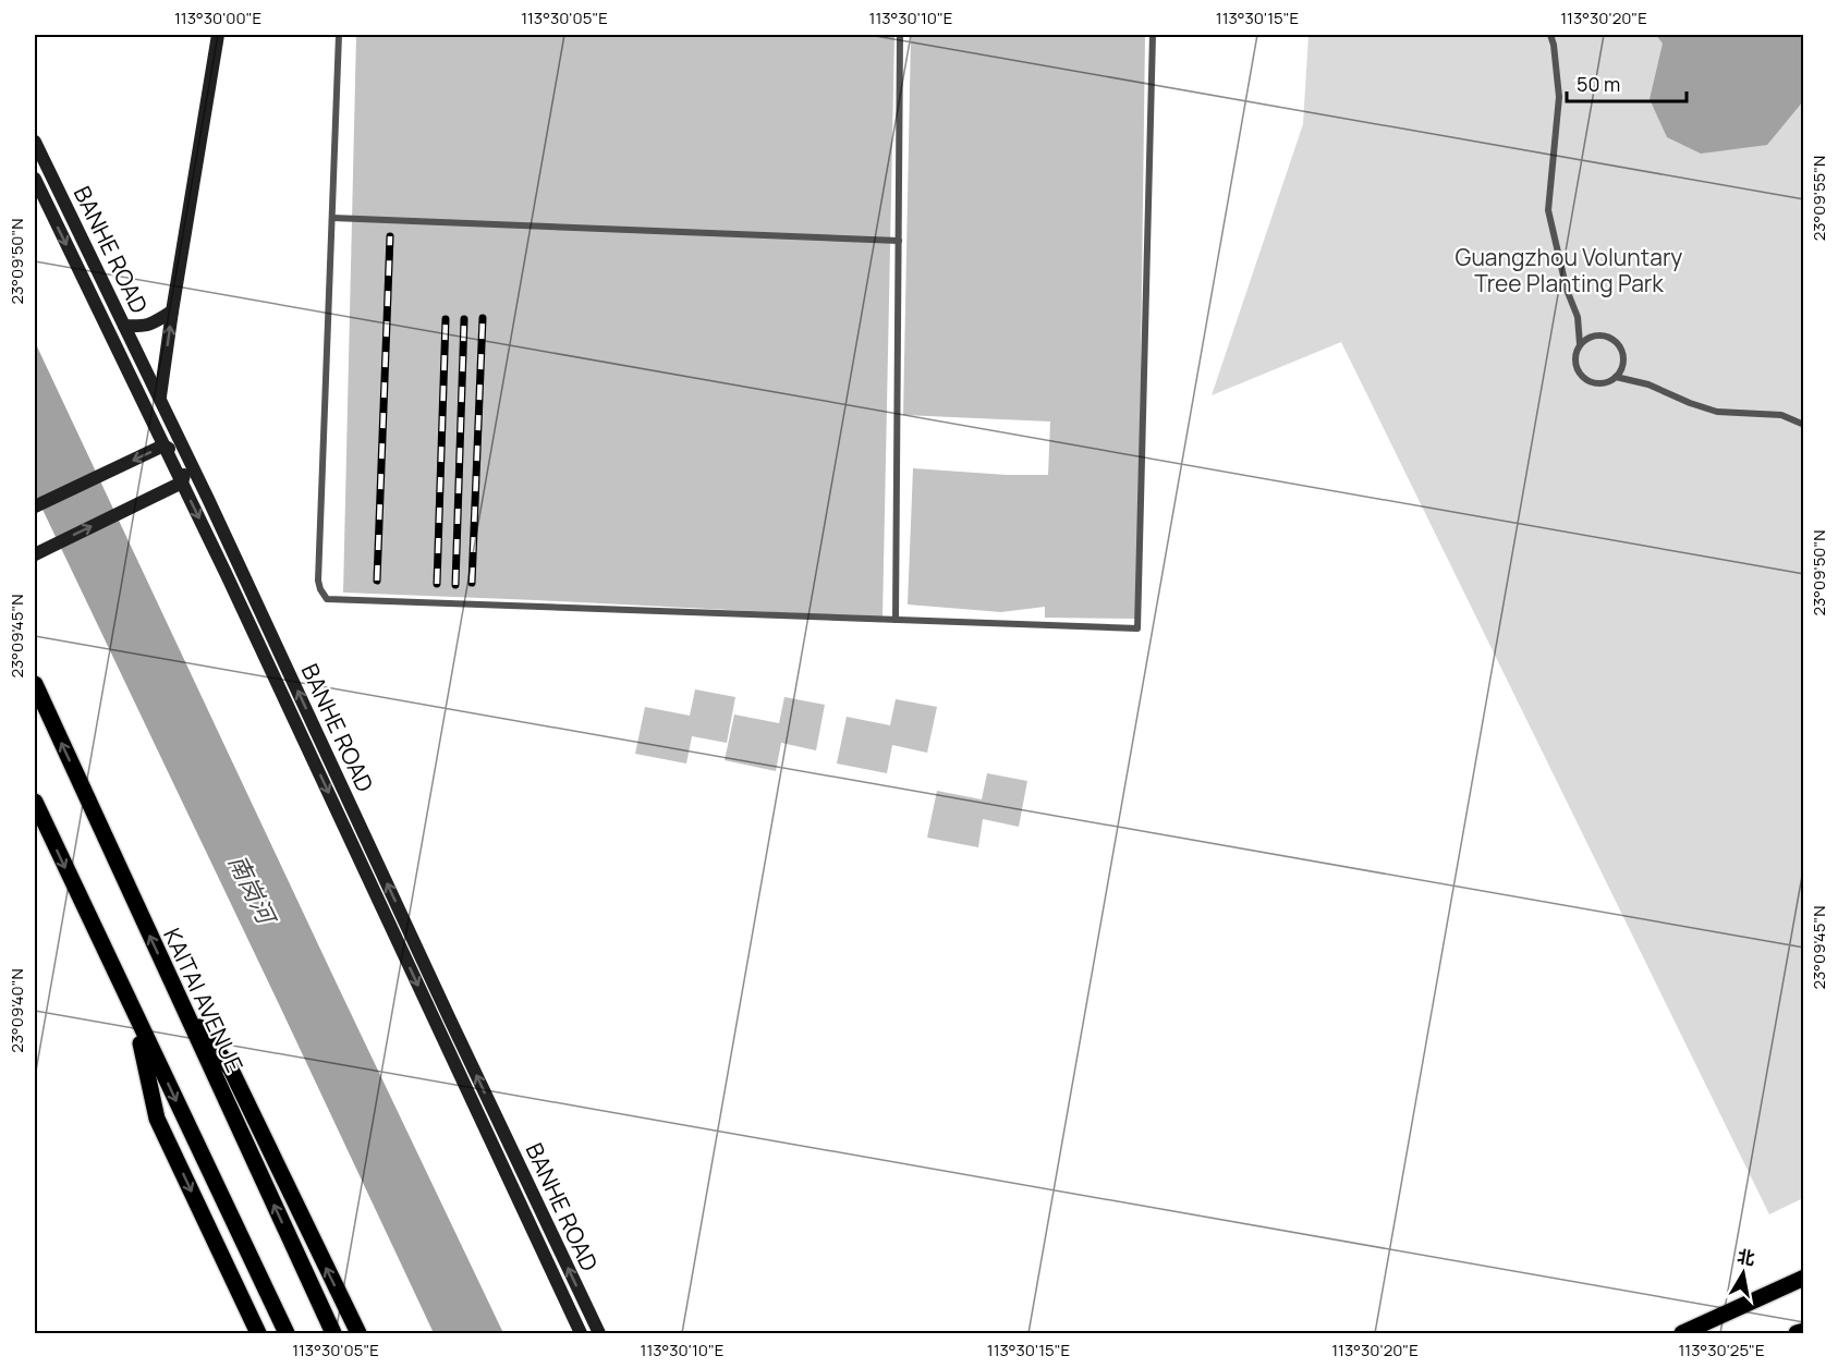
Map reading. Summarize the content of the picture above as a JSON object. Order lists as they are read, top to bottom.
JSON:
{
  "streets": {
    "main road": ["KAITAI AVENUE"],
    "street": ["BANHE ROAD"]
  },
  "water": ["南岗河"],
  "parks": ["Guangzhou Voluntary Tree Planting Park"],
  "scale_bar": "50 m",
  "north": "top",
  "coordinates": [
    "113°30'00\"E",
    "113°30'05\"E",
    "113°30'10\"E",
    "113°30'15\"E",
    "113°30'20\"E",
    "23°09'55\"N",
    "23°09'50\"N",
    "23°09'45\"N",
    "23°09'40\"N",
    "113°30'25\"E"
  ]
}
